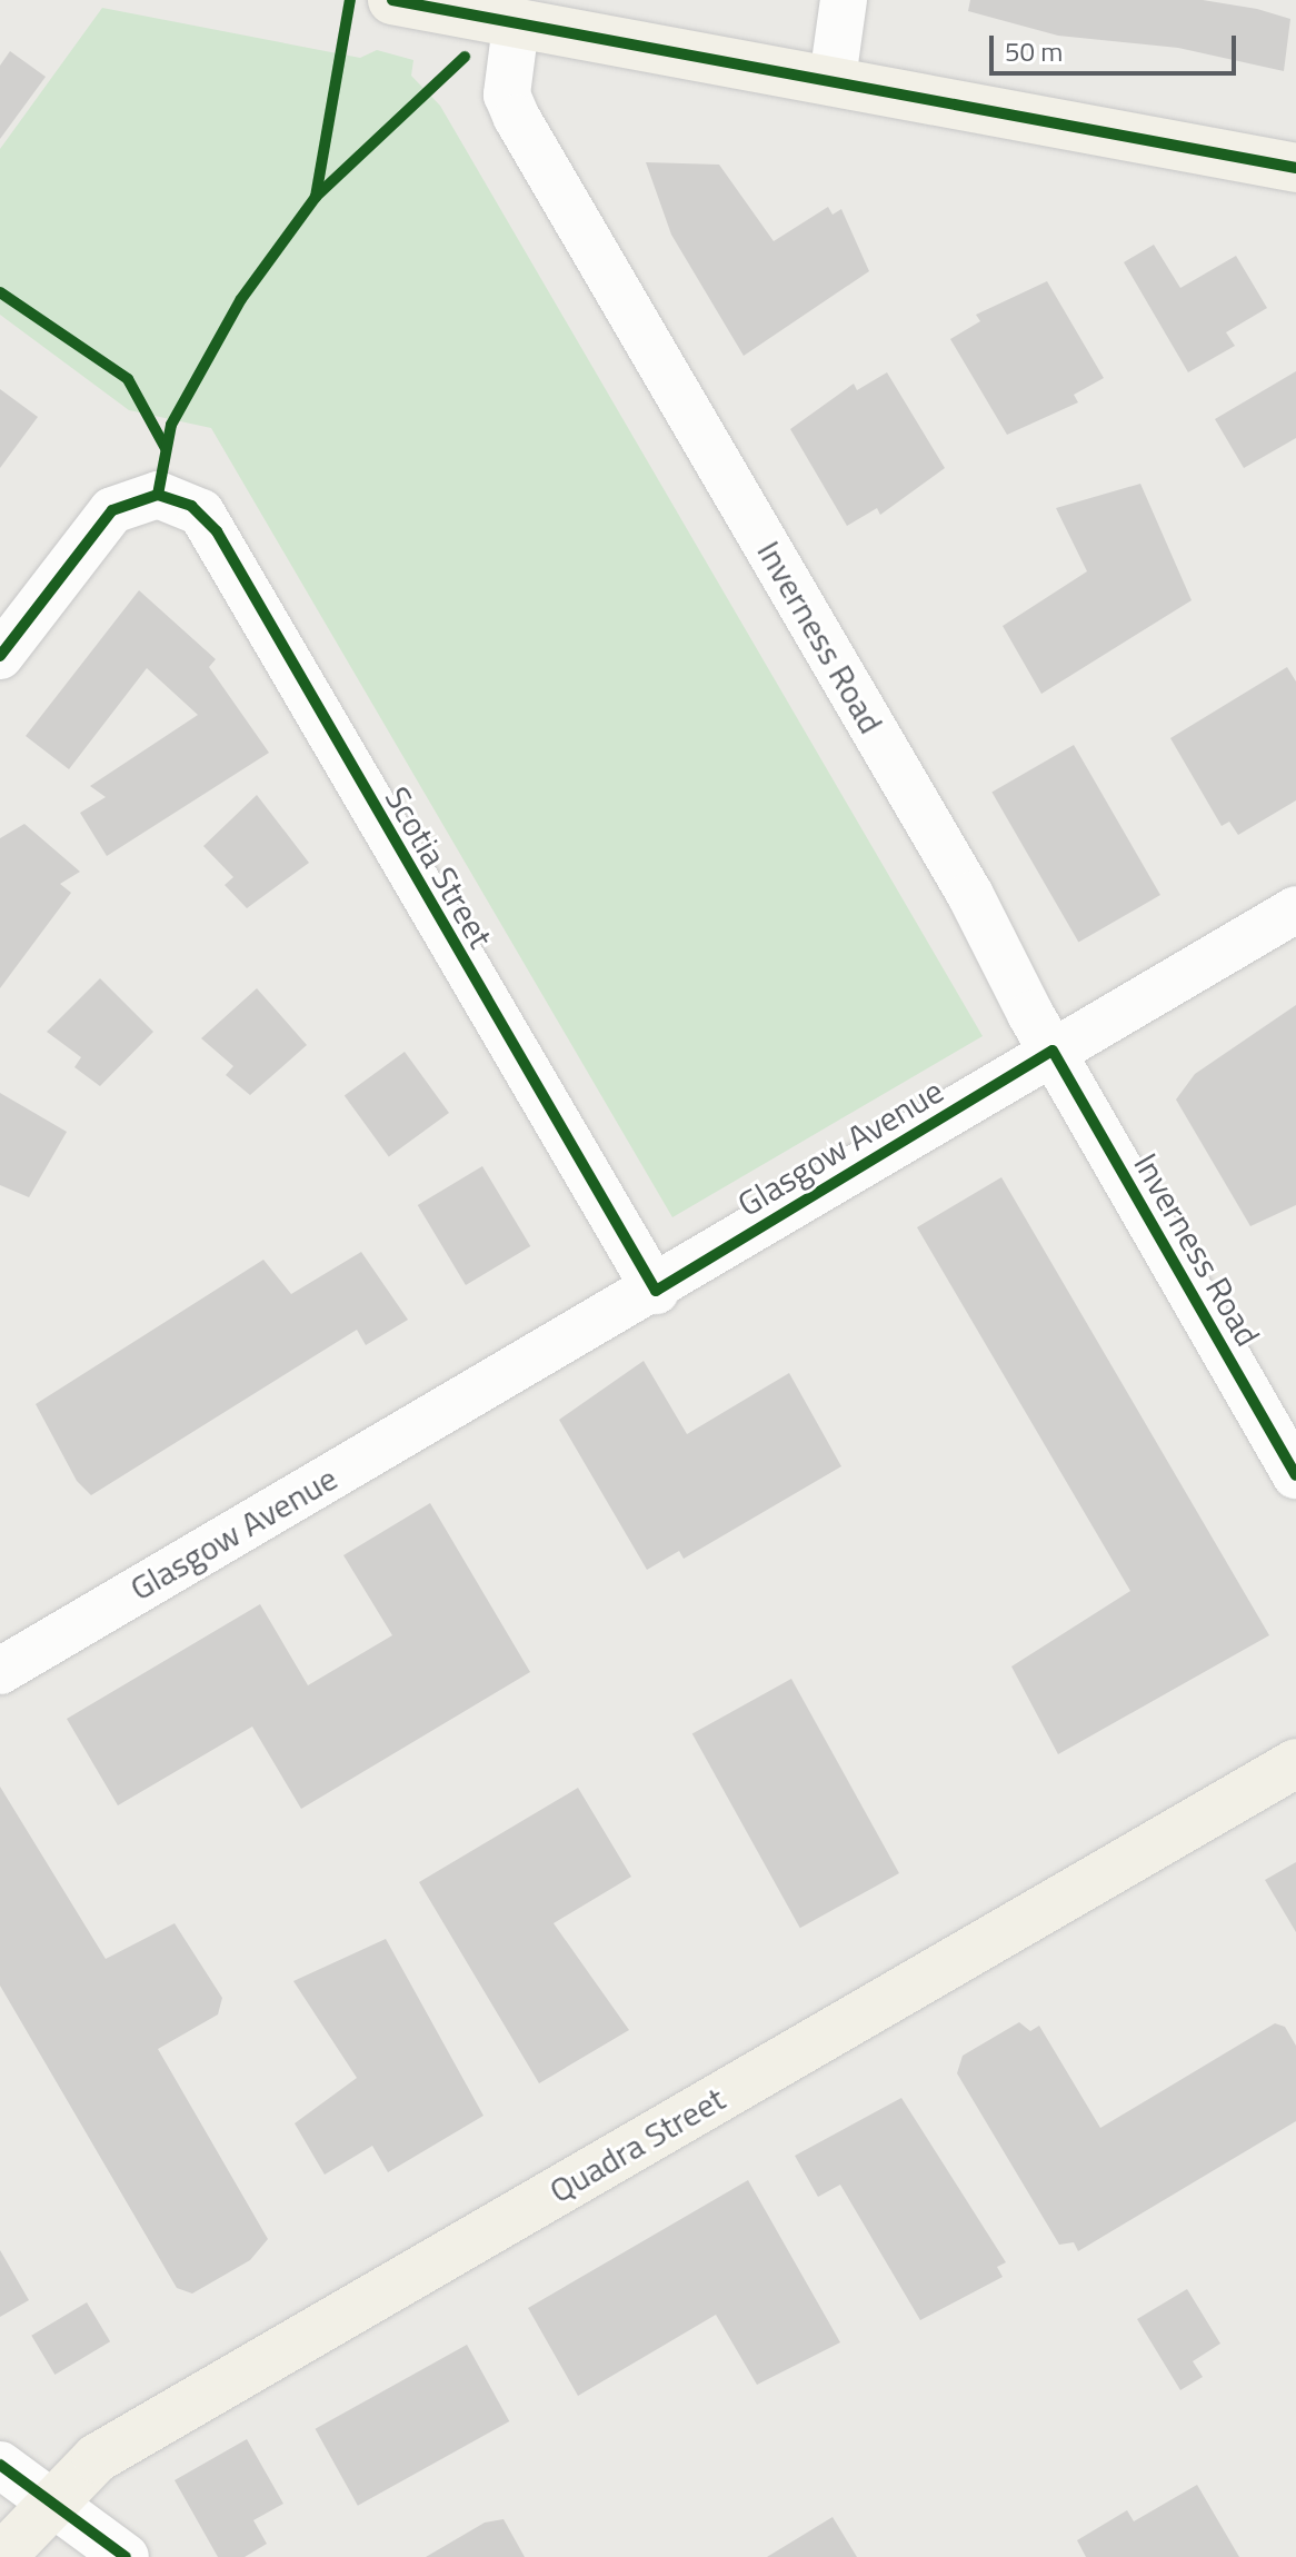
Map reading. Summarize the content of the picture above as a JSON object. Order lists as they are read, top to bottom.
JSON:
{
  "streets": {
    "main road": ["Quadra Street"],
    "street": ["Inverness Road", "Scotia Street", "Glasgow Avenue"]
  },
  "crossings": [
    ["Inverness Road", "Glasgow Avenue"],
    ["Scotia Street", "Glasgow Avenue"]
  ],
  "scale_bar": "50 m"
}
